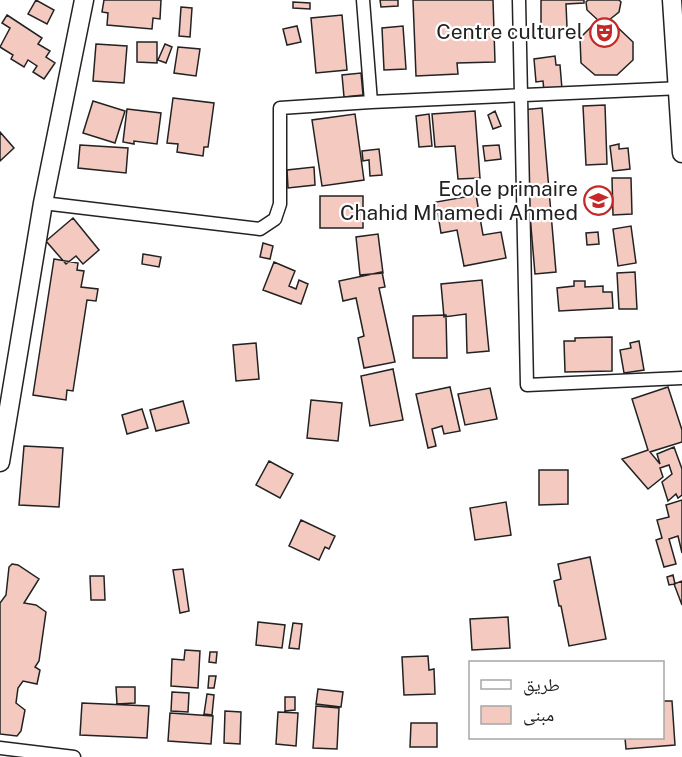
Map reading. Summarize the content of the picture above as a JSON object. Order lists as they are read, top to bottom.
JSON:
{
  "places": {
    "theatre": ["Centre culturel"],
    "school or university": ["Ecole primaire Chahid Mhamedi Ahmed"]
  },
  "legend": ["طريق", "مبنى"]
}
